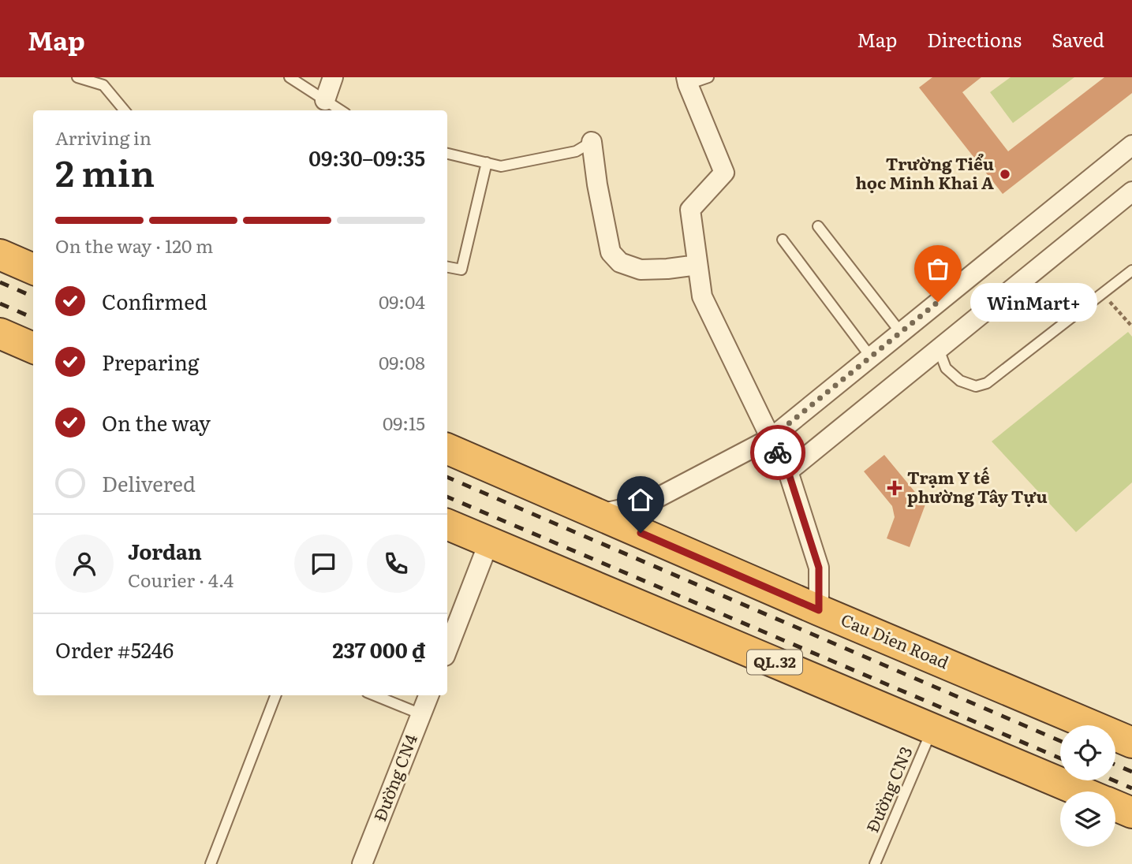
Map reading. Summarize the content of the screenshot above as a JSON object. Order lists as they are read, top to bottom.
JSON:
{
  "streets": {
    "highway": ["Cau Dien Road", "QL.32"],
    "street": ["Đường CN4"],
    "lane": ["Đường CN3"]
  },
  "crossings": [
    ["QL.32", "Đường CN3"]
  ],
  "places": {
    "other": ["Trường Tiểu học Minh Khai A", "WinMart+"],
    "health": ["Trạm Y tế phường Tây Tựu"]
  },
  "page": {
    "header": "Map",
    "nav": ["Map", "Directions", "Saved"],
    "heading": ["2 min", "Arriving in", "09:30–09:35"],
    "panel": [
      "Jordan",
      "Courier · 4.4",
      "Order #5246",
      "237 000 ₫"
    ],
    "bar": "On the way · 120 m",
    "list": [
      ["Confirmed", "09:04"],
      ["Preparing", "09:08"],
      ["On the way", "09:15"],
      "Delivered"
    ],
    "bubble": "WinMart+"
  }
}
